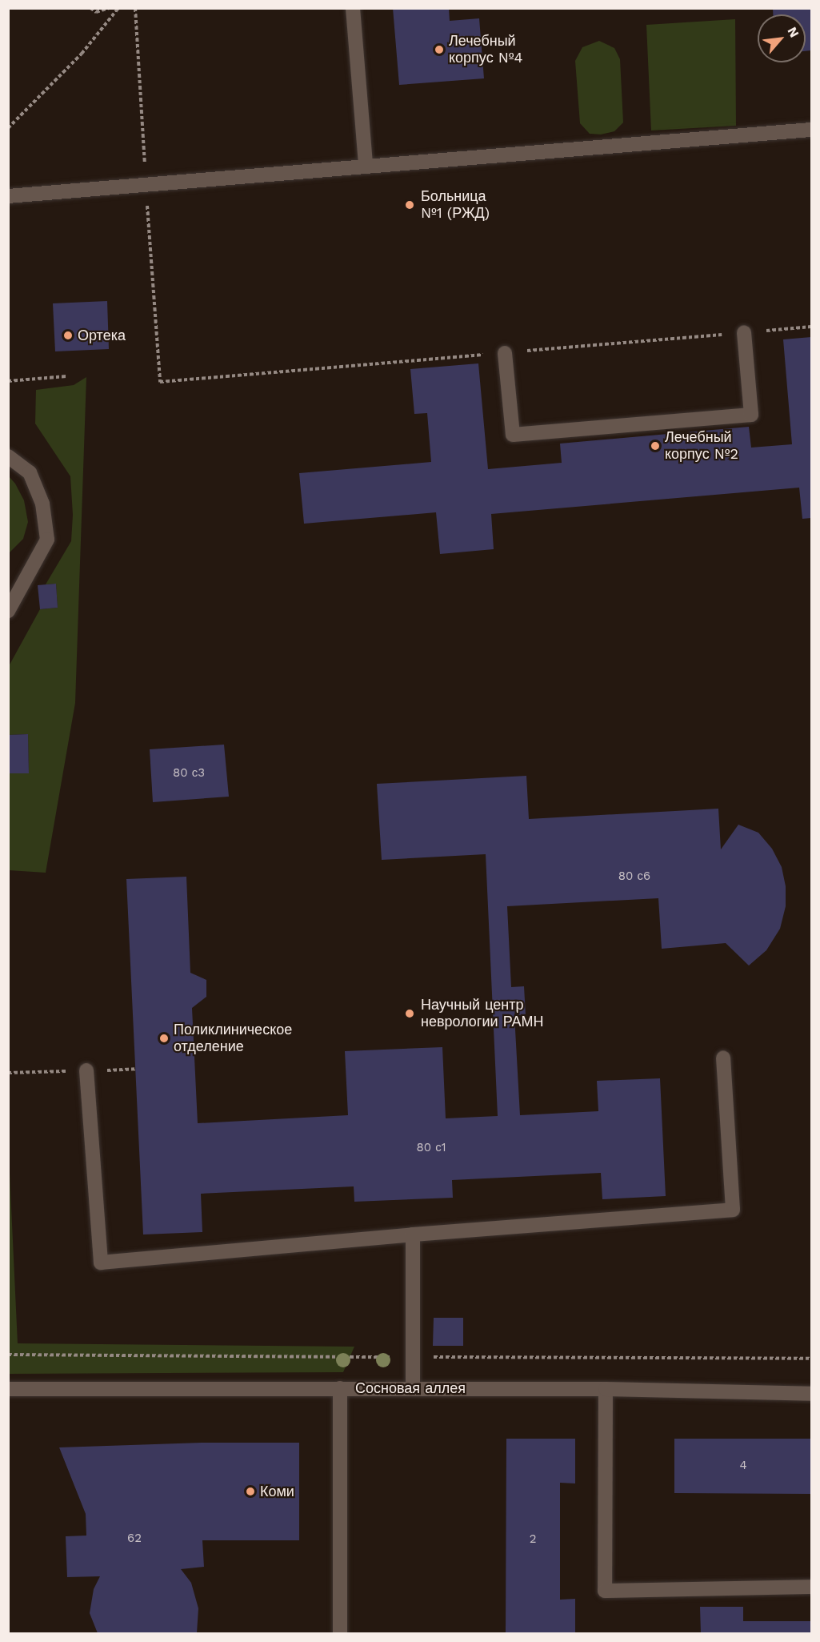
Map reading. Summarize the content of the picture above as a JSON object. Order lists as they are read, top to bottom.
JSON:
{
  "streets": {
    "street": ["Сосновая аллея"]
  },
  "places": [
    "Лечебный корпус №4",
    "Больница №1 (РЖД)",
    "Ортека",
    "Лечебный корпус №2",
    "Научный центр неврологии РАМН",
    "Поликлиническое отделение",
    "Коми"
  ],
  "house_numbers": [
    "80 с3",
    "80 с6",
    "80 с1",
    "4",
    "62",
    "2"
  ],
  "north": "top right"
}
